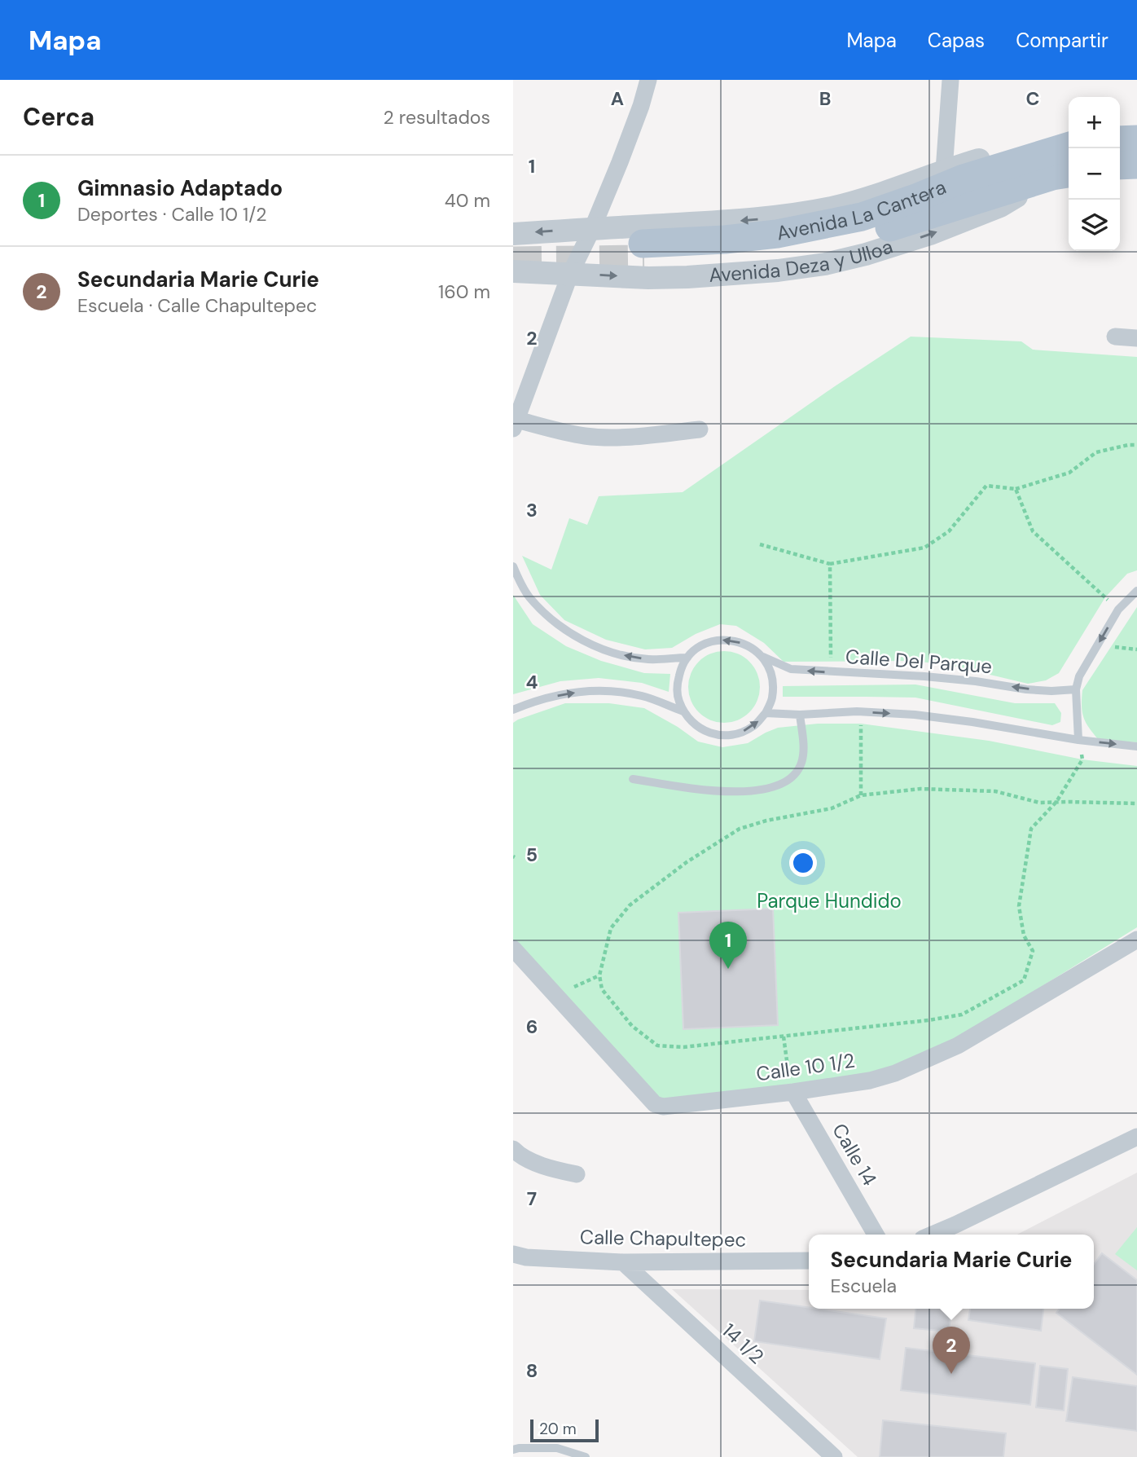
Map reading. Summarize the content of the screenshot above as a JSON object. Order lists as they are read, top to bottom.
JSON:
{
  "streets": {
    "main road": ["Avenida La Cantera"],
    "street": [
      "Avenida Deza y Ulloa",
      "Calle 10 1/2",
      "Calle 14",
      "Calle Chapultepec",
      "14 1/2"
    ],
    "lane": ["Calle Del Parque"]
  },
  "crossings": [
    ["Avenida La Cantera", "Avenida Deza y Ulloa"],
    ["Calle 10 1/2", "Calle 14"],
    ["Calle Chapultepec", "14 1/2"]
  ],
  "parks": ["Parque Hundido"],
  "scale_bar": "20 m",
  "page": {
    "header": "Mapa",
    "nav": ["Mapa", "Capas", "Compartir"],
    "heading": ["Cerca", "2 resultados"],
    "map_buttons": ["+", "−"],
    "list": [
      {
        "mark": "1",
        "name": "Gimnasio Adaptado",
        "note": "Deportes · Calle 10 1/2",
        "value": "40 m"
      },
      {
        "mark": "2",
        "name": "Secundaria Marie Curie",
        "note": "Escuela · Calle Chapultepec",
        "value": "160 m"
      }
    ],
    "pins": ["1", "2"],
    "popup": ["Secundaria Marie Curie", "Escuela"],
    "scale": "20 m"
  },
  "grid": {
    "columns": ["A", "B", "C"],
    "rows": [
      "1",
      "2",
      "3",
      "4",
      "5",
      "6",
      "7",
      "8"
    ]
  }
}
